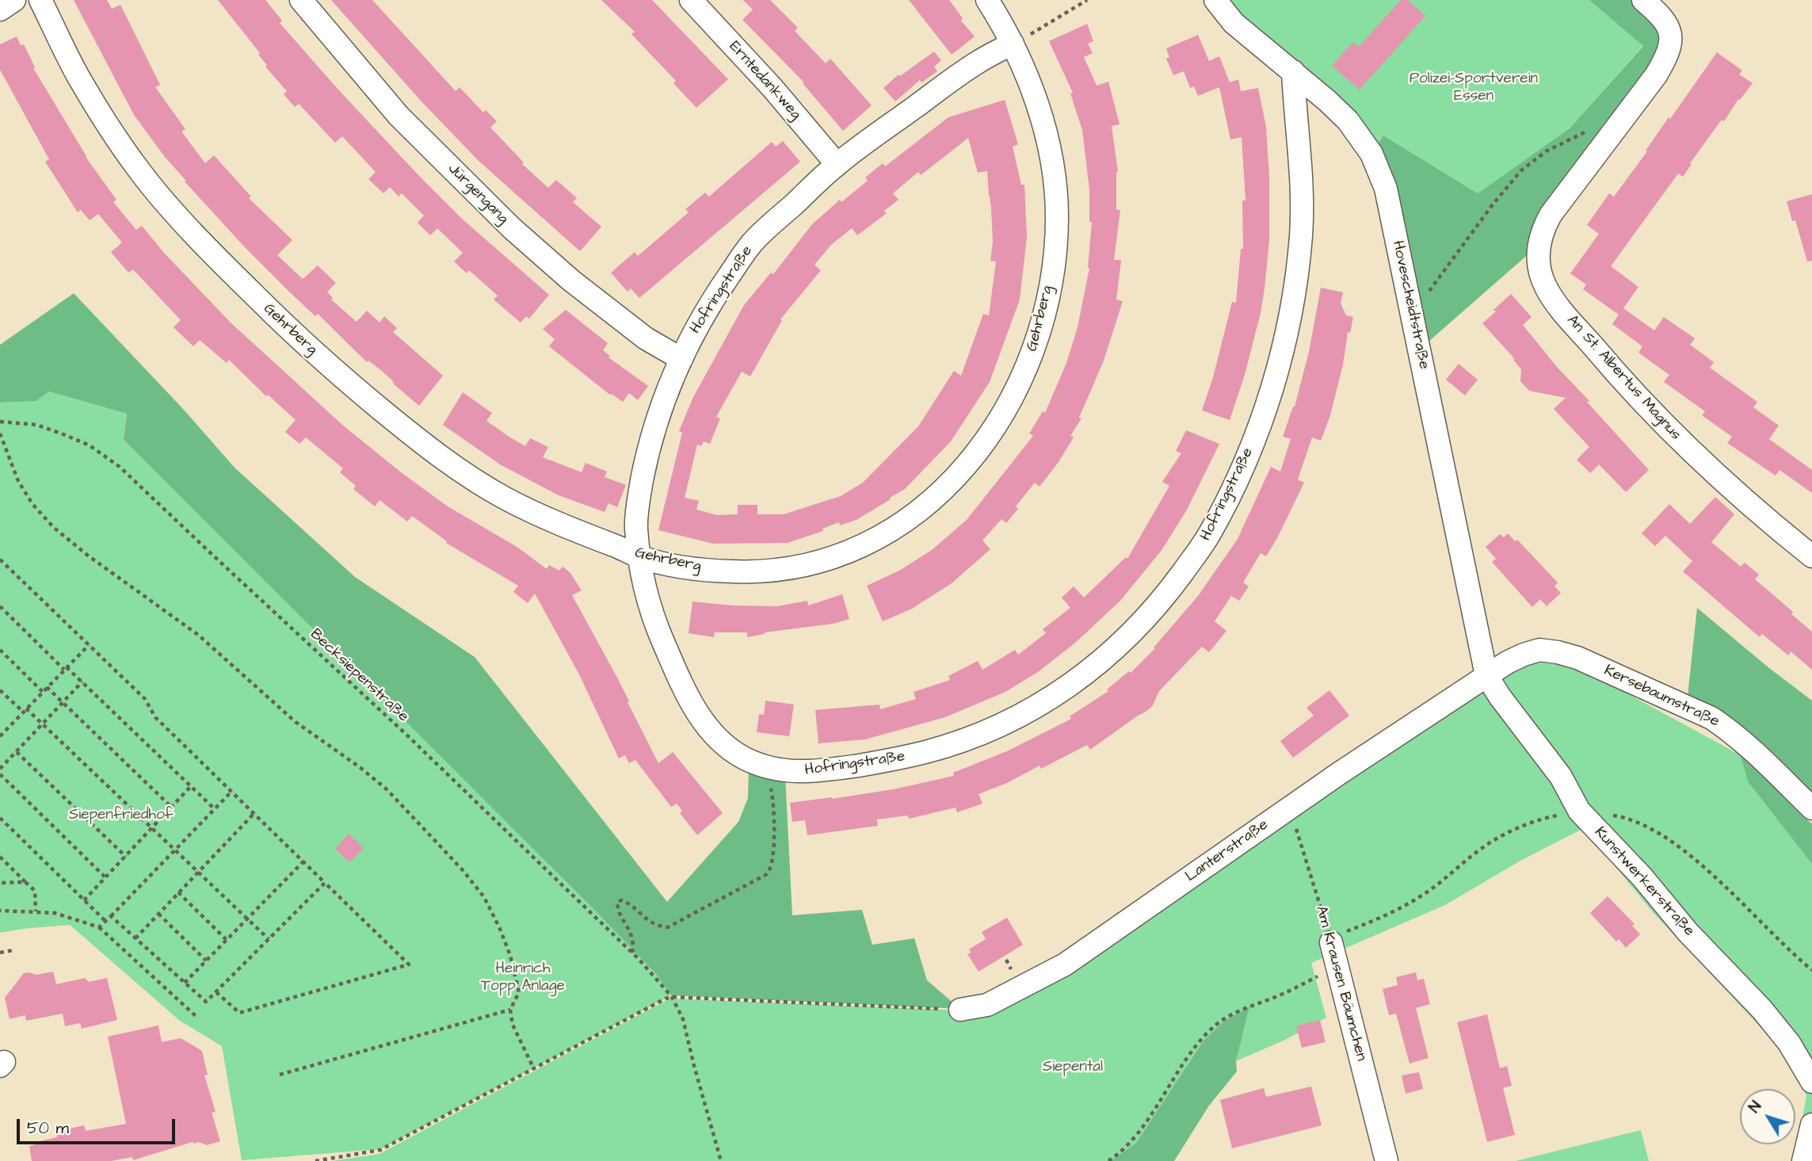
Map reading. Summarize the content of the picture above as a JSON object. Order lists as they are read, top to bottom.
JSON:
{
  "streets": {
    "street": [
      "Erntedankweg",
      "Jürgengang",
      "Hofringstraße",
      "Hovescheidtstraße",
      "Gehrberg",
      "An St. Albertus Magnus",
      "Kersebaumstraße",
      "Lanterstraße",
      "Kunstwerkerstraße",
      "Am Krausen Bäumchen"
    ],
    "path": ["Becksiepenstraße"]
  },
  "crossings": [
    ["Erntedankweg", "Hofringstraße"],
    ["Jürgengang", "Hofringstraße"],
    ["Hofringstraße", "Hovescheidtstraße"],
    ["Hofringstraße", "Gehrberg"],
    ["Hovescheidtstraße", "Kersebaumstraße"],
    ["Hovescheidtstraße", "Lanterstraße"],
    ["Hovescheidtstraße", "Kunstwerkerstraße"],
    ["Kersebaumstraße", "Lanterstraße"],
    ["Kersebaumstraße", "Kunstwerkerstraße"],
    ["Lanterstraße", "Kunstwerkerstraße"],
    ["Lanterstraße", "Am Krausen Bäumchen"]
  ],
  "parks": [
    "Polizei-Sportverein Essen",
    "Siepenfriedhof",
    "Heinrich Topp Anlage",
    "Siepental"
  ],
  "scale_bar": "50 m",
  "north": "top left"
}
